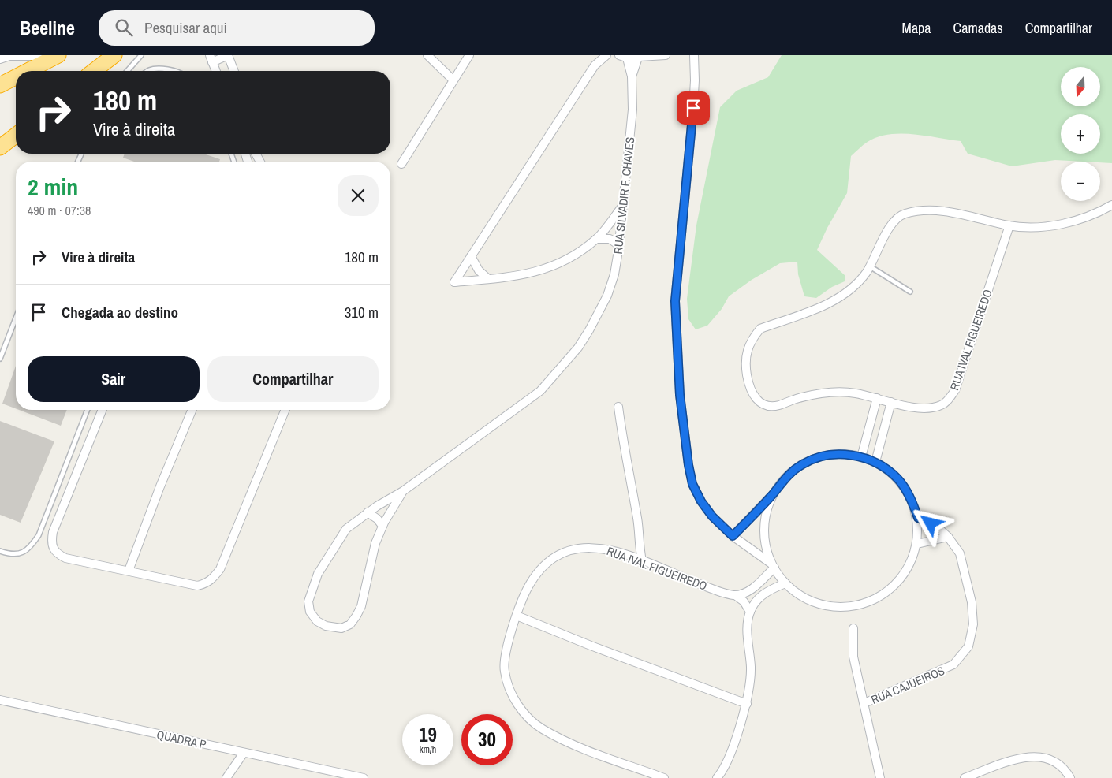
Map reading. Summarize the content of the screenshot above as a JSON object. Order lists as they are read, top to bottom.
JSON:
{
  "streets": {
    "street": [
      "RUA SILVADIR F. CHAVES",
      "RUA IVAL FIGUEIREDO",
      "RUA CAJUEIROS",
      "QUADRA P"
    ]
  },
  "north": "bottom",
  "page": {
    "header": "Beeline",
    "search": "Pesquisar aqui",
    "nav": ["Mapa", "Camadas", "Compartilhar"],
    "map_buttons": ["+", "−"],
    "turn": ["180 m", "Vire à direita"],
    "heading": ["2 min", "490 m · 07:38"],
    "list": [
      {
        "name": "Vire à direita",
        "value": "180 m"
      },
      {
        "name": "Chegada ao destino",
        "value": "310 m"
      }
    ],
    "buttons": ["Sair", "Compartilhar"],
    "speed": "19 km/h",
    "limit": "30"
  }
}
